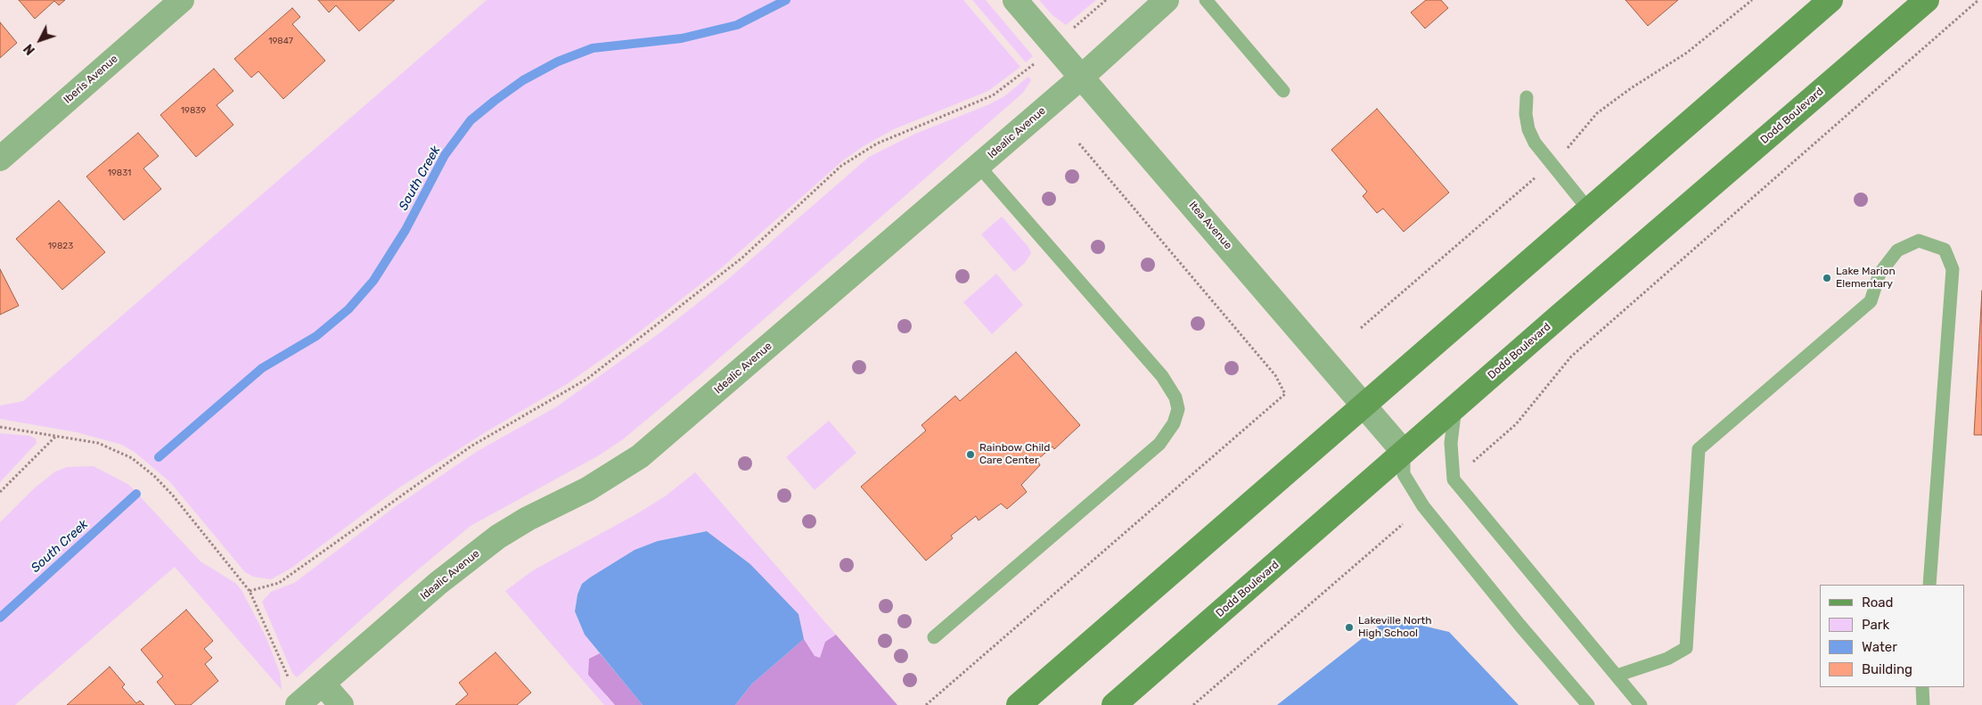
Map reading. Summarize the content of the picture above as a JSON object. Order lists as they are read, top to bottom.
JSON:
{
  "streets": {
    "main road": ["Dodd Boulevard"],
    "street": ["Iberis Avenue", "Idealic Avenue", "Itea Avenue"]
  },
  "crossings": [
    ["Dodd Boulevard", "Itea Avenue"],
    ["Idealic Avenue", "Itea Avenue"]
  ],
  "water": ["South Creek"],
  "places": ["Lake Marion Elementary", "Rainbow Child Care Center", "Lakeville North High School"],
  "house_numbers": [
    "19847",
    "19839",
    "19831",
    "19823"
  ],
  "legend": [
    "Road",
    "Park",
    "Water",
    "Building"
  ],
  "north": "bottom left"
}
